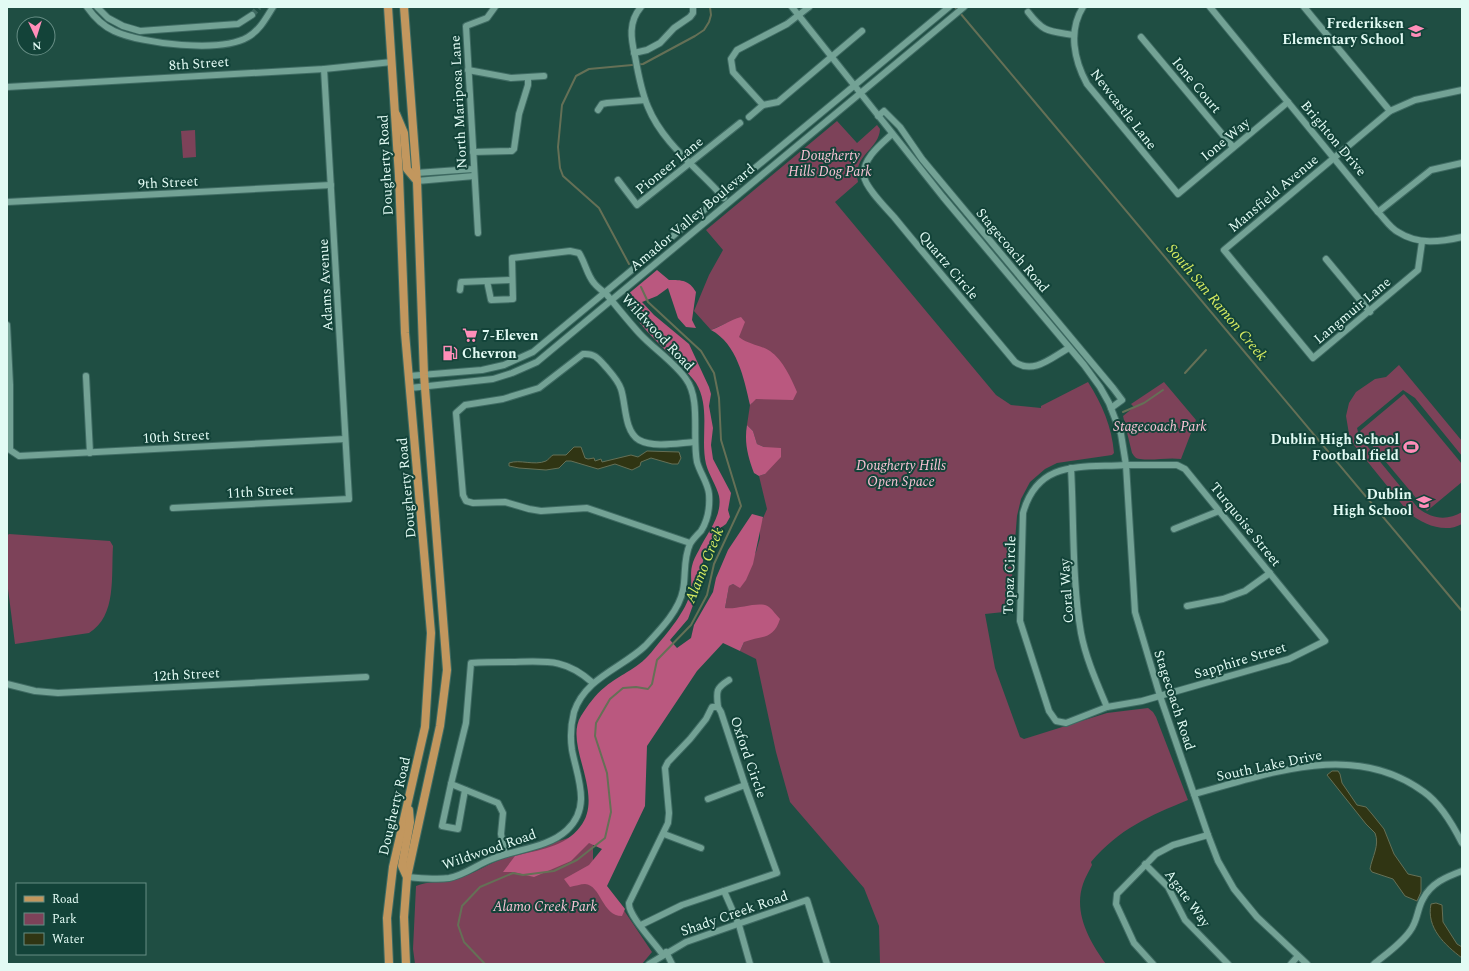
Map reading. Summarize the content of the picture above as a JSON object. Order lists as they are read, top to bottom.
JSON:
{
  "streets": {
    "main road": ["Dougherty Road"],
    "street": [
      "8th Street",
      "Ione Court",
      "North Mariposa Lane",
      "Newcastle Lane",
      "Brighton Drive",
      "Ione Way",
      "Pioneer Lane",
      "9th Street",
      "Mansfield Avenue",
      "Amador Valley Boulevard",
      "Stagecoach Road",
      "Quartz Circle",
      "Adams Avenue",
      "Langmuir Lane",
      "Wildwood Road",
      "10th Street",
      "11th Street",
      "Turquoise Street",
      "Topaz Circle",
      "Coral Way",
      "Sapphire Street",
      "12th Street",
      "Oxford Circle",
      "South Lake Drive",
      "Agate Way",
      "Shady Creek Road"
    ]
  },
  "crossings": [
    ["8th Street", "Dougherty Road"],
    ["8th Street", "Adams Avenue"],
    ["Ione Court", "Ione Way"],
    ["Newcastle Lane", "Ione Way"],
    ["Brighton Drive", "Ione Way"],
    ["Brighton Drive", "Mansfield Avenue"],
    ["Brighton Drive", "Langmuir Lane"],
    ["Dougherty Road", "Amador Valley Boulevard"],
    ["Dougherty Road", "Wildwood Road"],
    ["9th Street", "Adams Avenue"],
    ["Mansfield Avenue", "Langmuir Lane"],
    ["Amador Valley Boulevard", "Stagecoach Road"],
    ["Amador Valley Boulevard", "Wildwood Road"],
    ["Stagecoach Road", "Quartz Circle"],
    ["Stagecoach Road", "Turquoise Street"],
    ["Stagecoach Road", "Topaz Circle"],
    ["Stagecoach Road", "Sapphire Street"],
    ["Stagecoach Road", "South Lake Drive"],
    ["Adams Avenue", "10th Street"],
    ["Adams Avenue", "11th Street"],
    ["Turquoise Street", "Topaz Circle"],
    ["Turquoise Street", "Sapphire Street"],
    ["Topaz Circle", "Coral Way"],
    ["Topaz Circle", "Sapphire Street"],
    ["Oxford Circle", "Shady Creek Road"]
  ],
  "water": ["South San Ramon Creek", "Alamo Creek"],
  "parks": [
    "Dougherty Hills Dog Park",
    "Stagecoach Park",
    "Dougherty Hills Open Space",
    "Alamo Creek Park"
  ],
  "places": {
    "school or university": ["Frederiksen Elementary School", "Dublin High School"],
    "supermarket": ["7-Eleven"],
    "fuel station": ["Chevron"],
    "sports": ["Dublin High School Football field"]
  },
  "legend": ["Road", "Park", "Water"],
  "north": "bottom"
}
